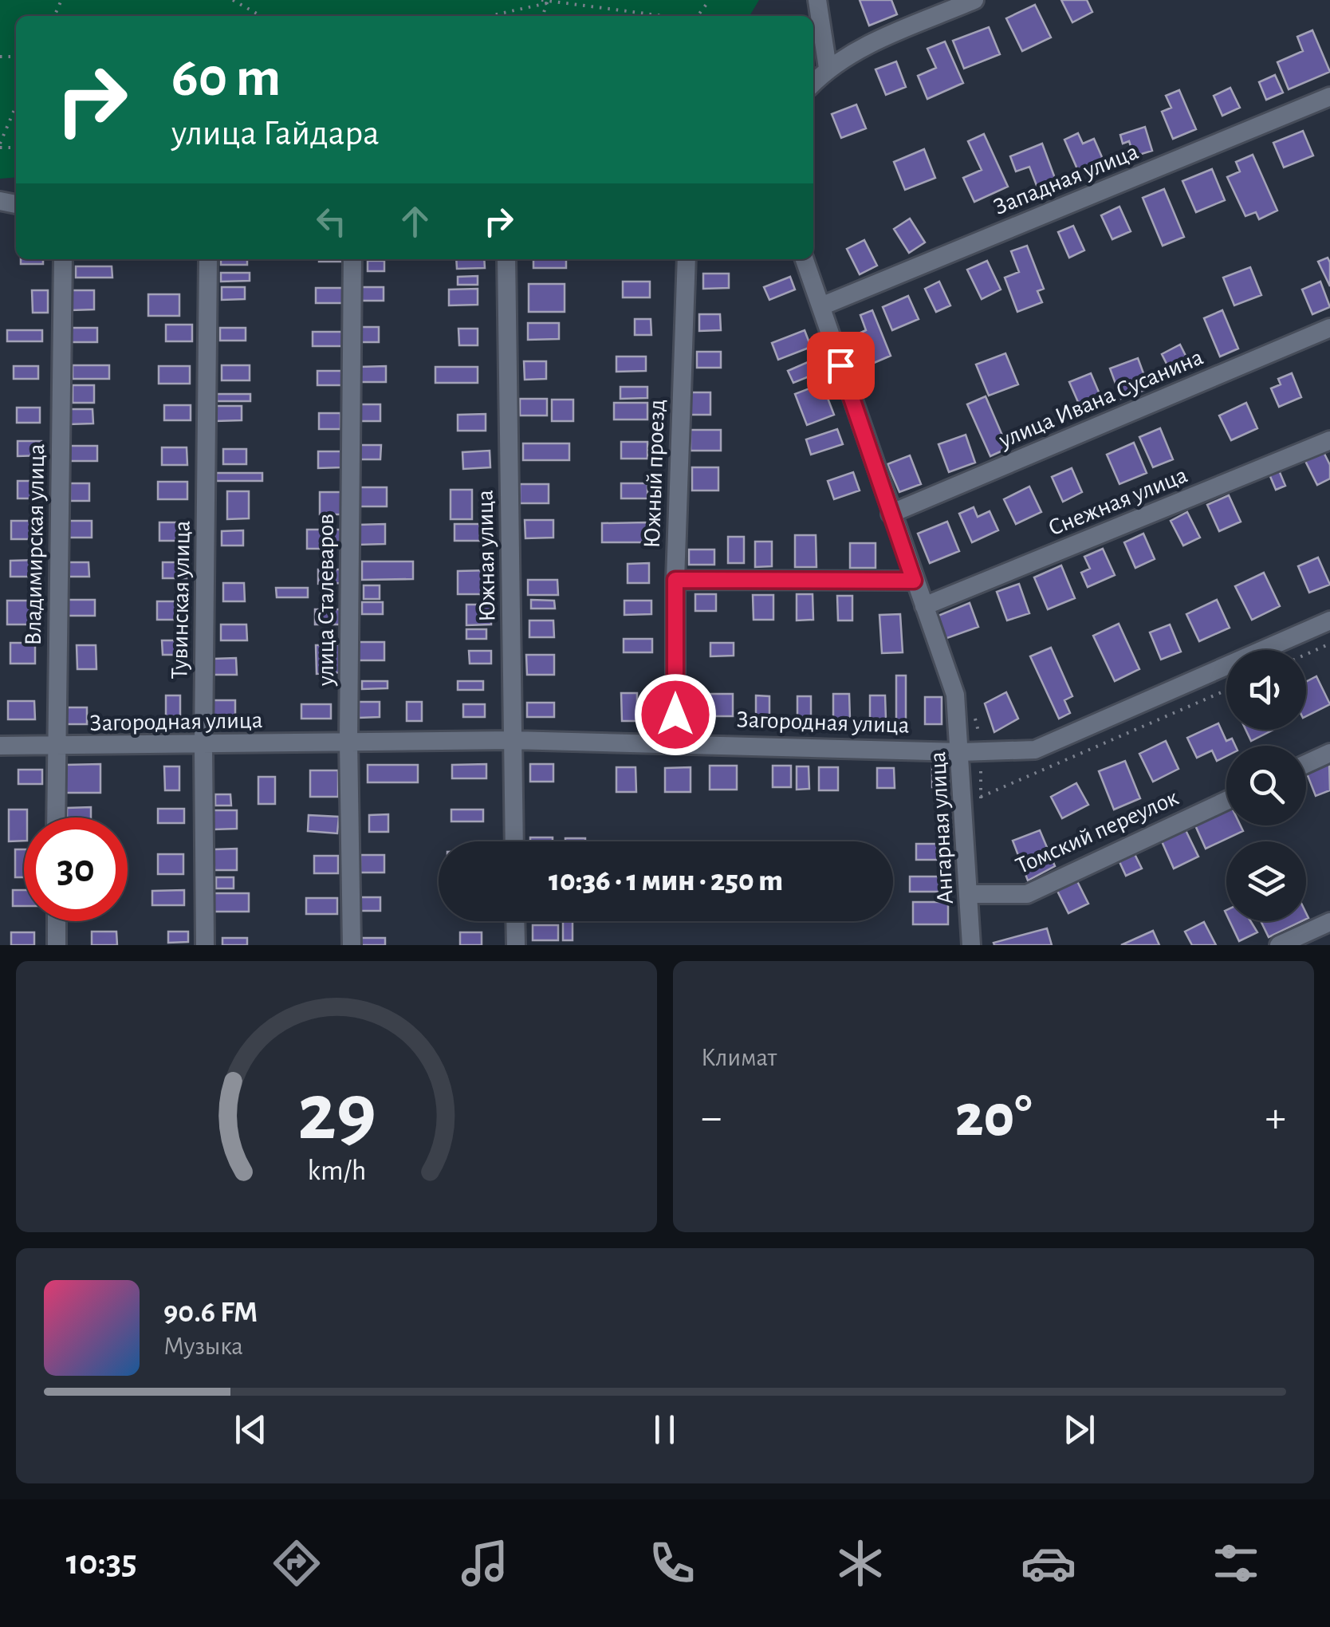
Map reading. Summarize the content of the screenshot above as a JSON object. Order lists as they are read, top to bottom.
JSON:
{
  "streets": {
    "street": [
      "Западная улица",
      "улица Ивана Сусанина",
      "Южный проезд",
      "Снежная улица",
      "Владимирская улица",
      "Южная улица",
      "Тувинская улица",
      "улица Сталеваров",
      "Загородная улица",
      "Ангарная улица",
      "Томский переулок"
    ]
  },
  "crossings": [
    ["Западная улица", "Ангарная улица"],
    ["улица Ивана Сусанина", "Ангарная улица"],
    ["Южный проезд", "Загородная улица"],
    ["Снежная улица", "Ангарная улица"],
    ["Владимирская улица", "Загородная улица"],
    ["Южная улица", "Загородная улица"],
    ["Тувинская улица", "Загородная улица"],
    ["улица Сталеваров", "Загородная улица"],
    ["Загородная улица", "Ангарная улица"],
    ["Ангарная улица", "Томский переулок"]
  ],
  "page": {
    "turn": ["60 m", "улица Гайдара"],
    "limit": "30",
    "trip": "10:36 · 1 мин · 250 m",
    "tile": "Климат",
    "heat": ["−", "20°", "+"],
    "song": ["90.6 FM", "Музыка"],
    "tabs": "10:35",
    "gauge": ["29", "km/h"]
  }
}
